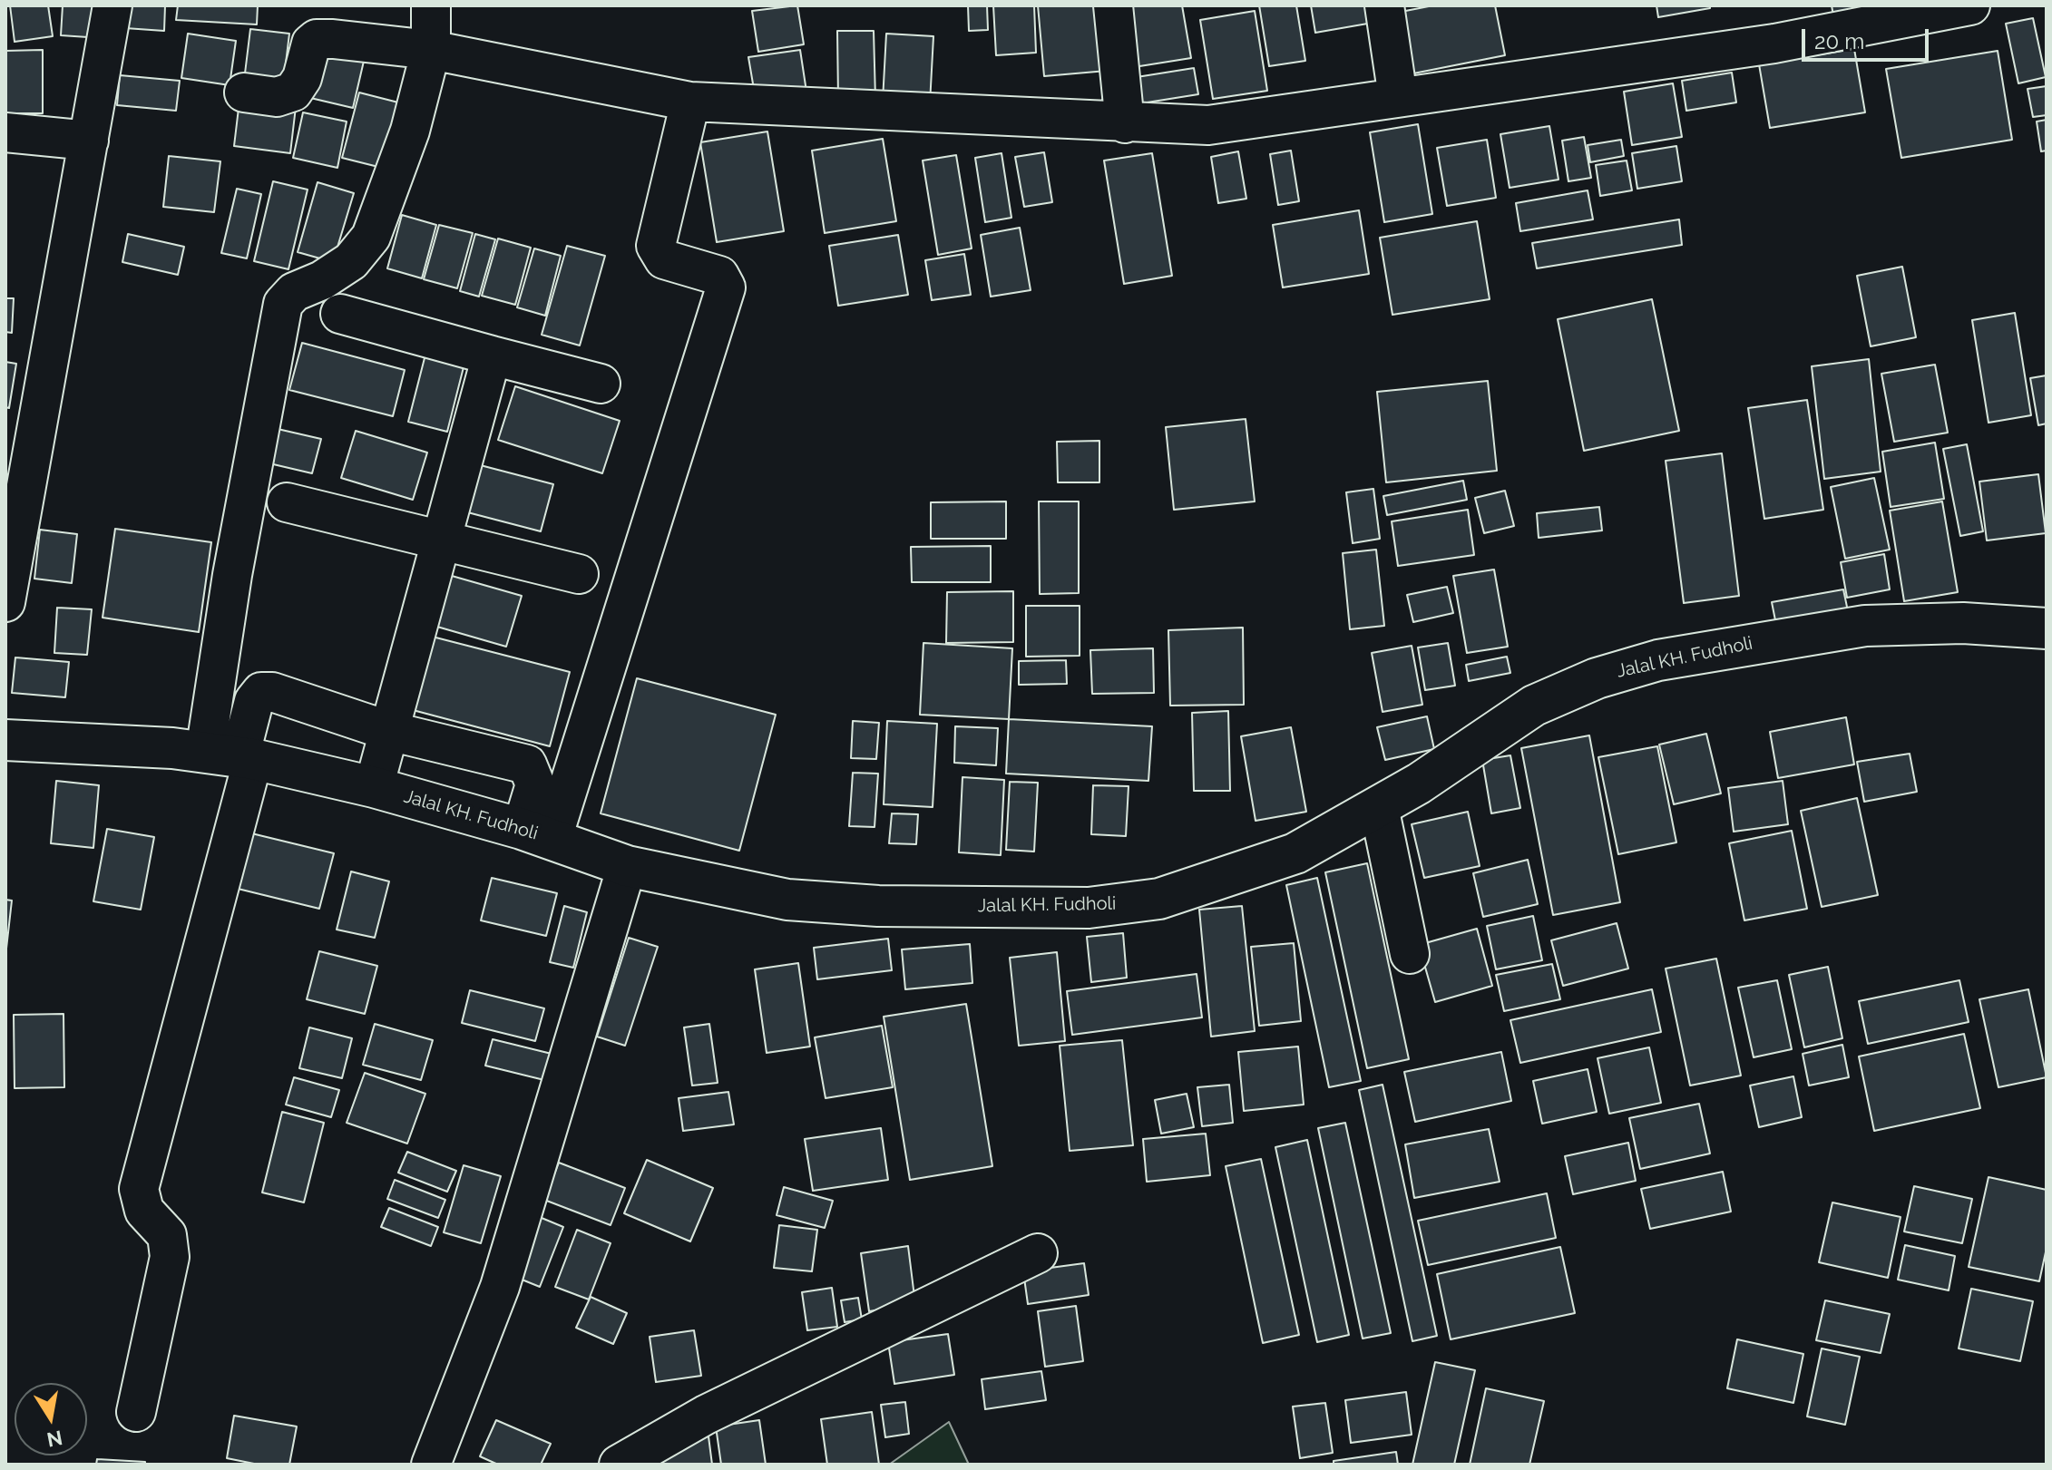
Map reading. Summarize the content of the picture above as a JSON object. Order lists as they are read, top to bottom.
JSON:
{
  "streets": {
    "main road": ["Jalal KH. Fudholi"]
  },
  "scale_bar": "20 m",
  "north": "bottom"
}
